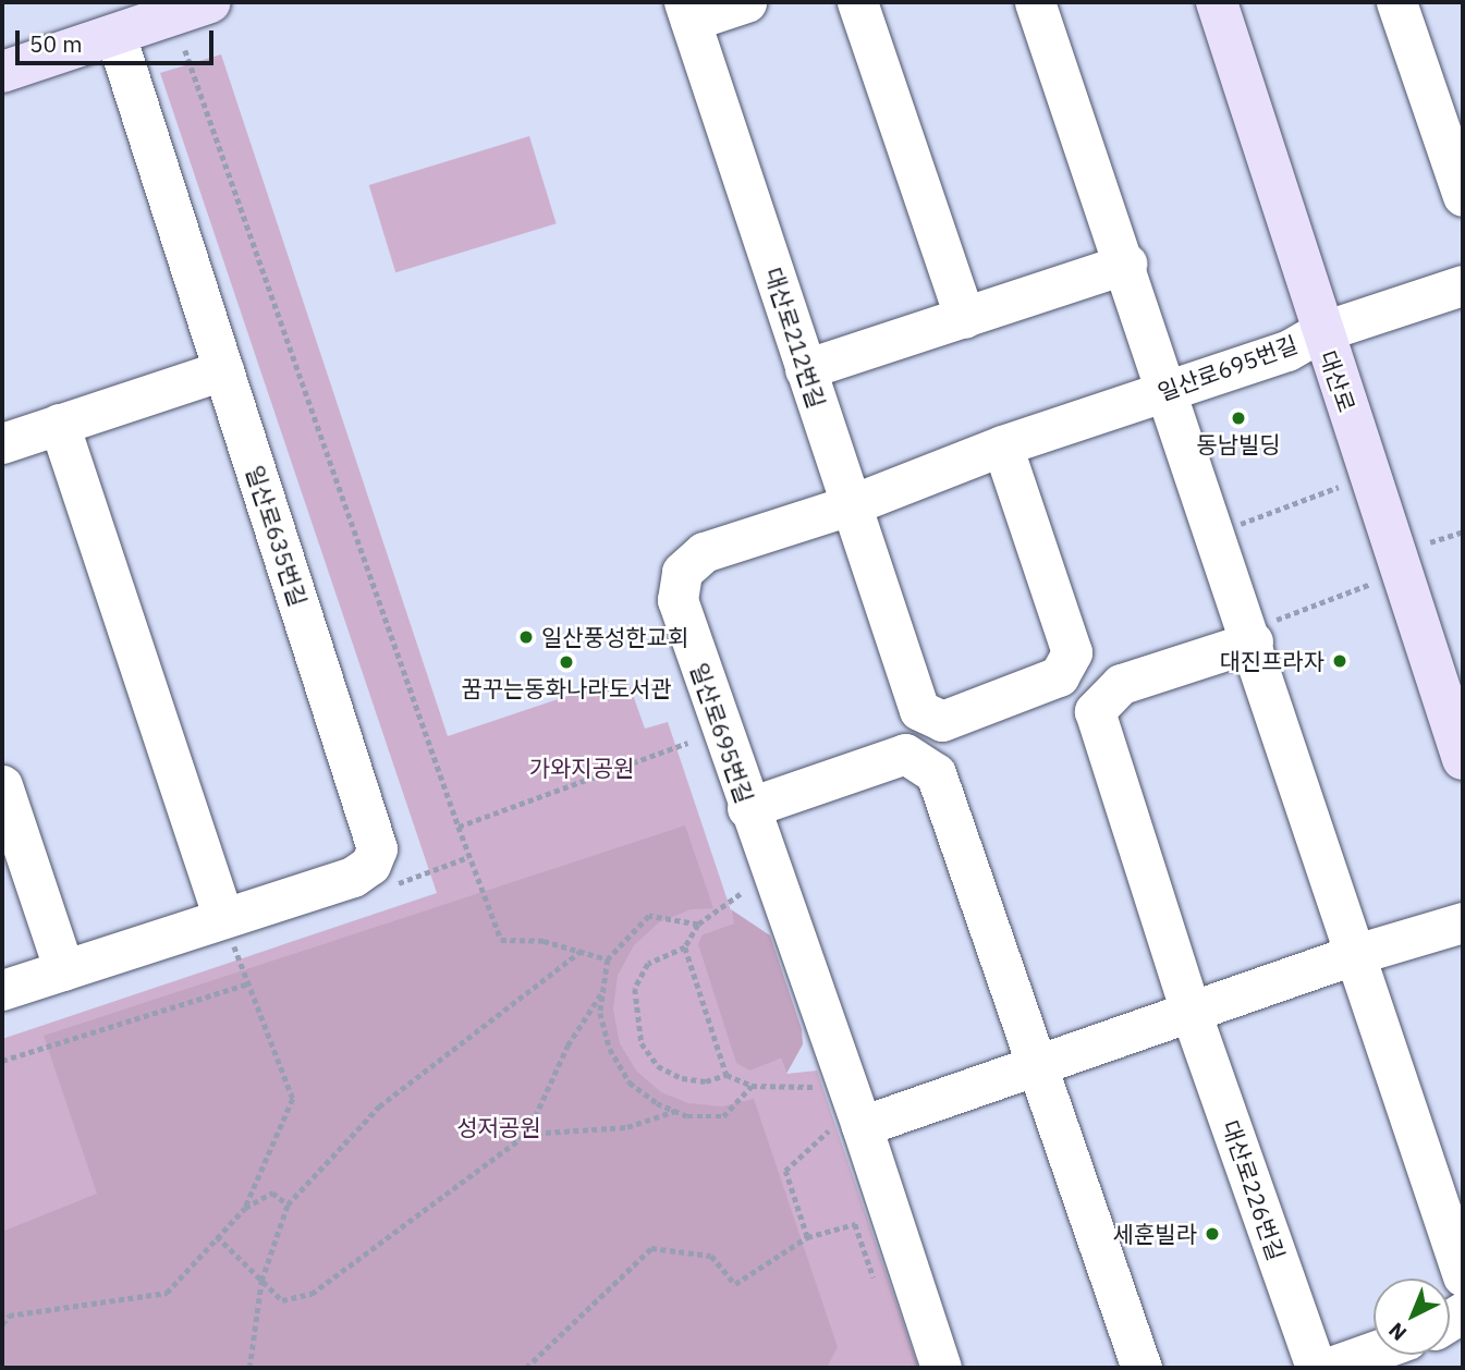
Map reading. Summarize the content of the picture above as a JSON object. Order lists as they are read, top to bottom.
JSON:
{
  "streets": {
    "main road": ["대산로"],
    "street": [
      "대산로212번길",
      "일산로695번길",
      "일산로635번길",
      "대산로226번길"
    ]
  },
  "crossings": [
    ["대산로212번길", "일산로695번길"],
    ["일산로695번길", "대산로"]
  ],
  "parks": ["가와지공원", "성저공원"],
  "places": [
    "동남빌딩",
    "일산풍성한교회",
    "대진프라자",
    "꿈꾸는동화나라도서관",
    "세훈빌라"
  ],
  "scale_bar": "50 m",
  "north": "bottom left"
}
